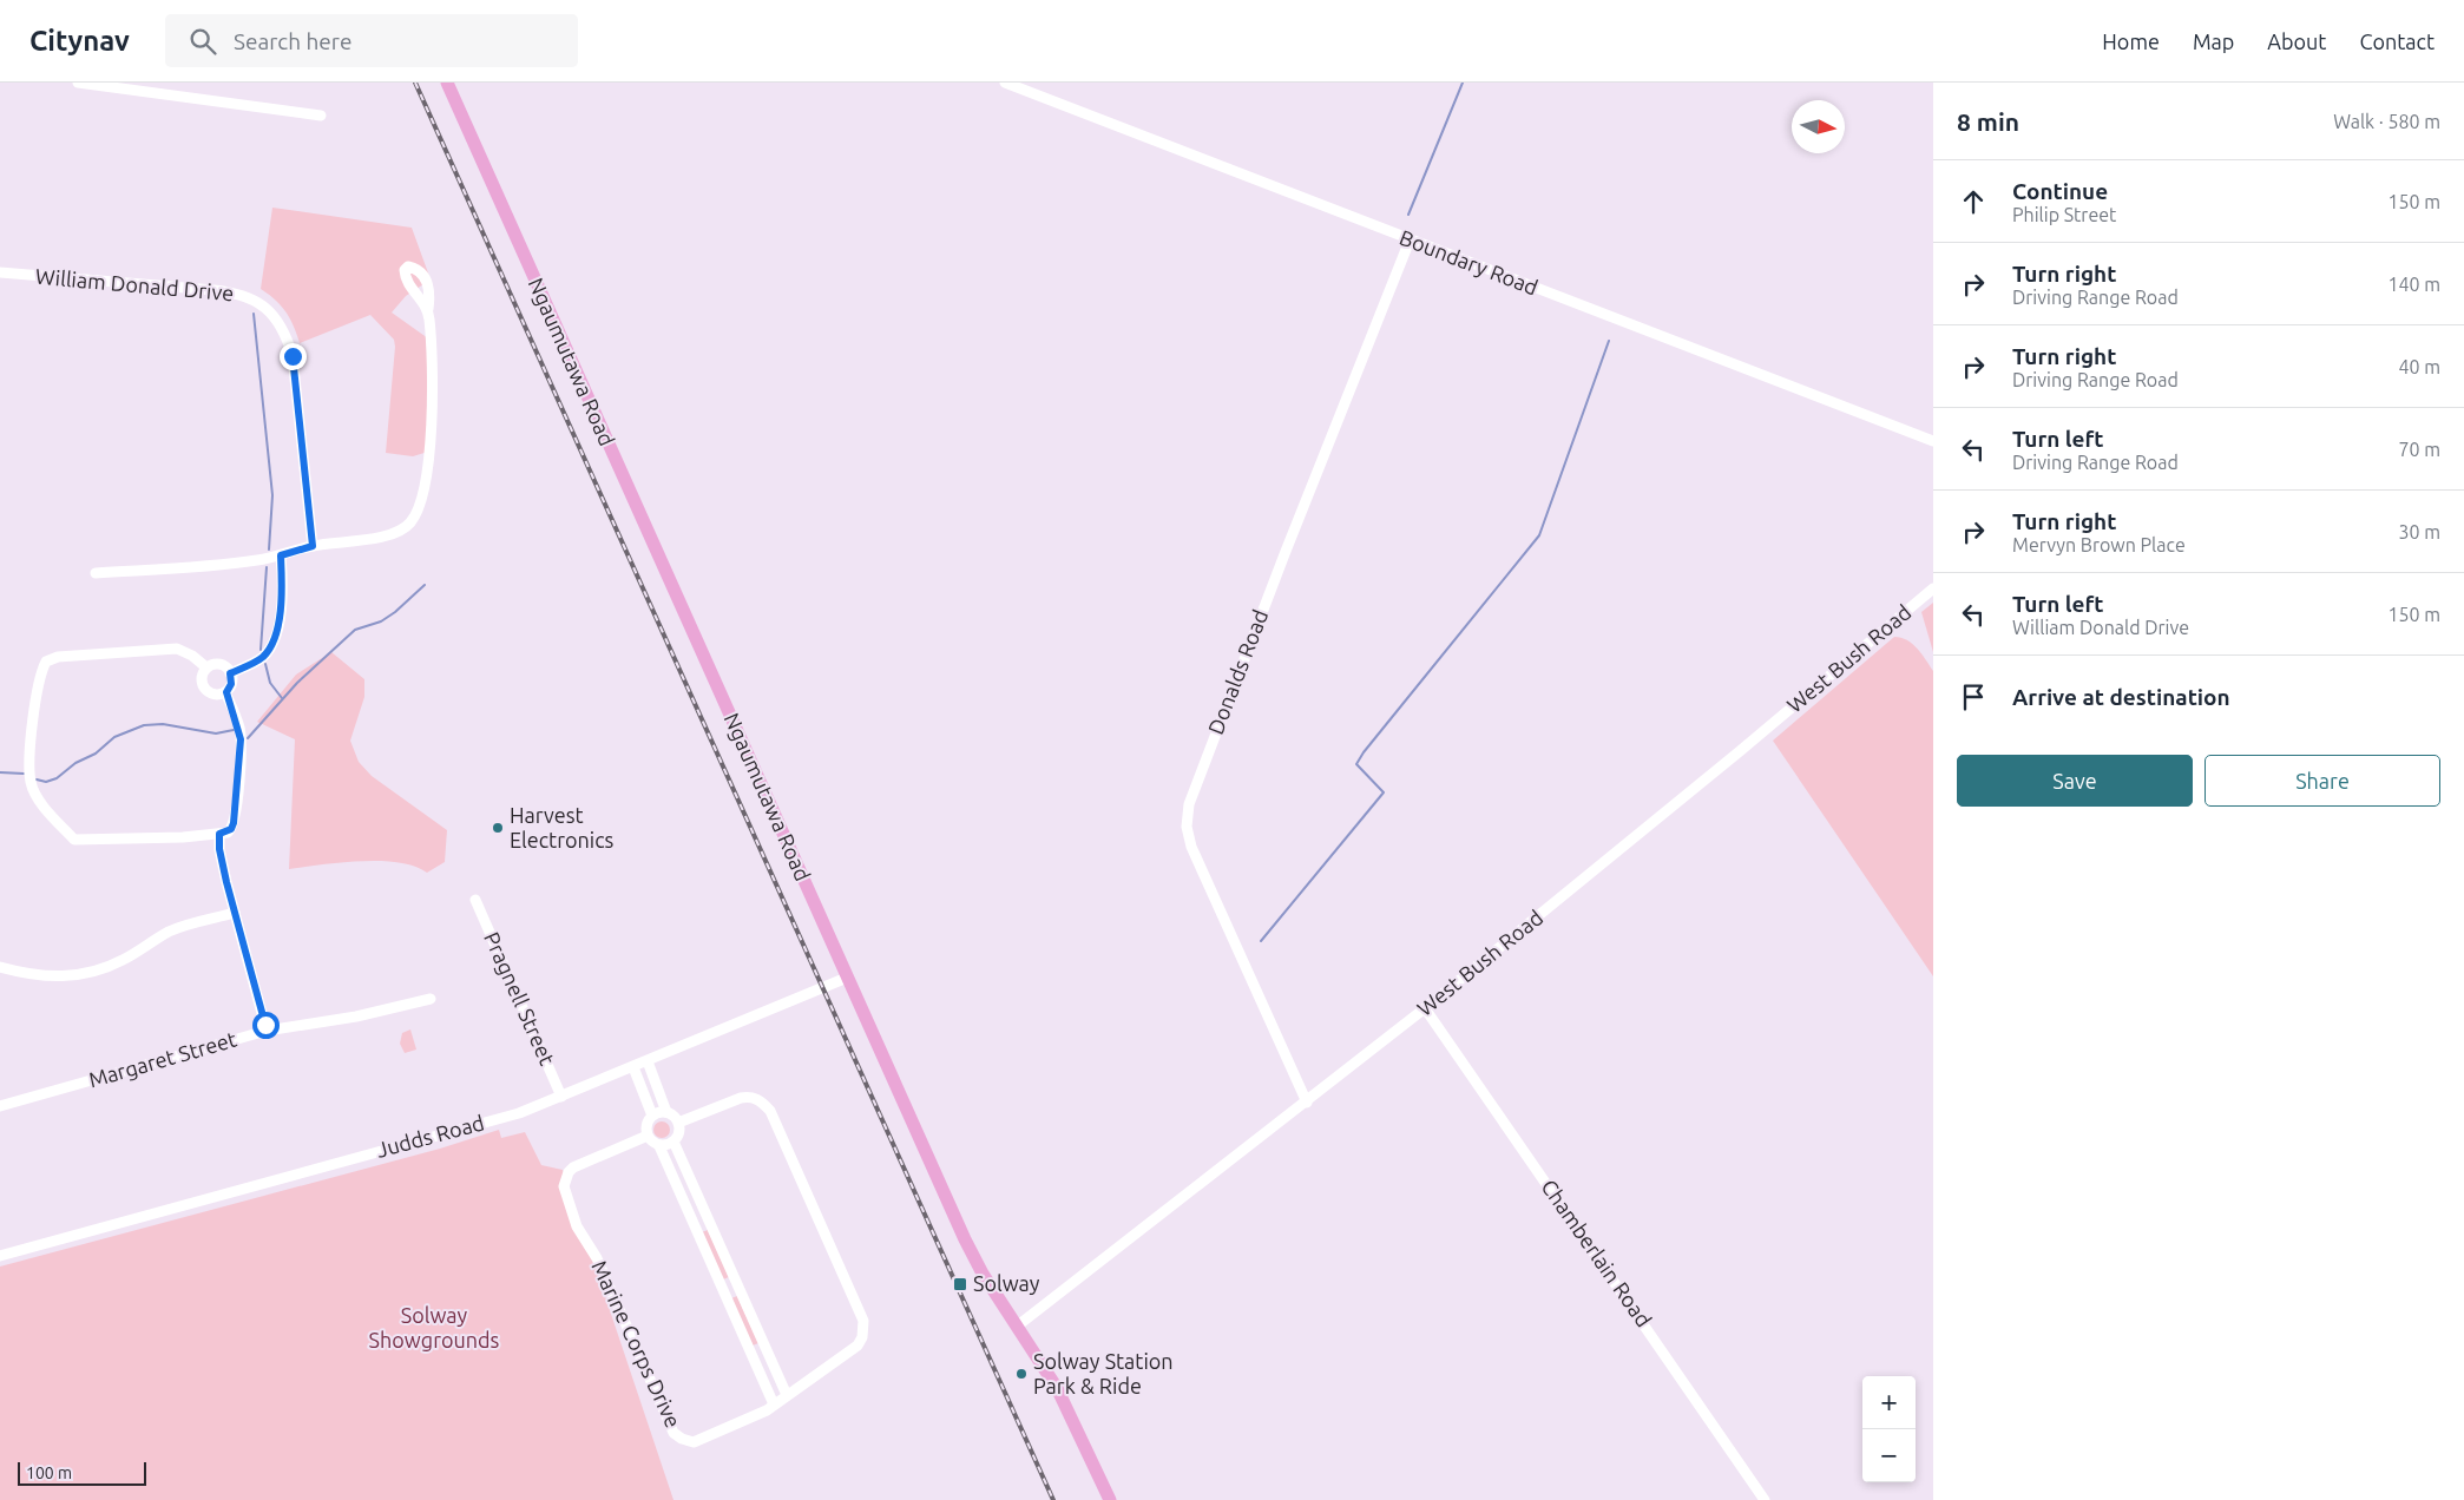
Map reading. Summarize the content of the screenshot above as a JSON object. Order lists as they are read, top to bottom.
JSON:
{
  "streets": {
    "main road": ["Ngaumutawa Road"],
    "street": [
      "Boundary Road",
      "William Donald Drive",
      "West Bush Road",
      "Donalds Road",
      "Pragnell Street",
      "Margaret Street",
      "Judds Road",
      "Chamberlain Road",
      "Marine Corps Drive"
    ]
  },
  "crossings": [
    ["Boundary Road", "Donalds Road"],
    ["Ngaumutawa Road", "West Bush Road"],
    ["Ngaumutawa Road", "Judds Road"],
    ["West Bush Road", "Donalds Road"],
    ["West Bush Road", "Chamberlain Road"],
    ["Pragnell Street", "Judds Road"]
  ],
  "parks": ["Solway Showgrounds"],
  "places": {
    "other": ["Harvest Electronics", "Solway Station Park & Ride"],
    "transit": ["Solway"]
  },
  "scale_bar": "100 m",
  "north": "right",
  "page": {
    "header": "Citynav",
    "search": "Search here",
    "nav": [
      "Home",
      "Map",
      "About",
      "Contact"
    ],
    "heading": ["8 min", "Walk · 580 m"],
    "list": [
      ["Continue", "Philip Street", "150 m"],
      ["Turn right", "Driving Range Road", "140 m"],
      ["Turn right", "Driving Range Road", "40 m"],
      ["Turn left", "Driving Range Road", "70 m"],
      ["Turn right", "Mervyn Brown Place", "30 m"],
      ["Turn left", "William Donald Drive", "150 m"],
      "Arrive at destination"
    ],
    "buttons": ["Save", "Share"],
    "map_buttons": ["+", "−"],
    "scale": "100 m"
  }
}
